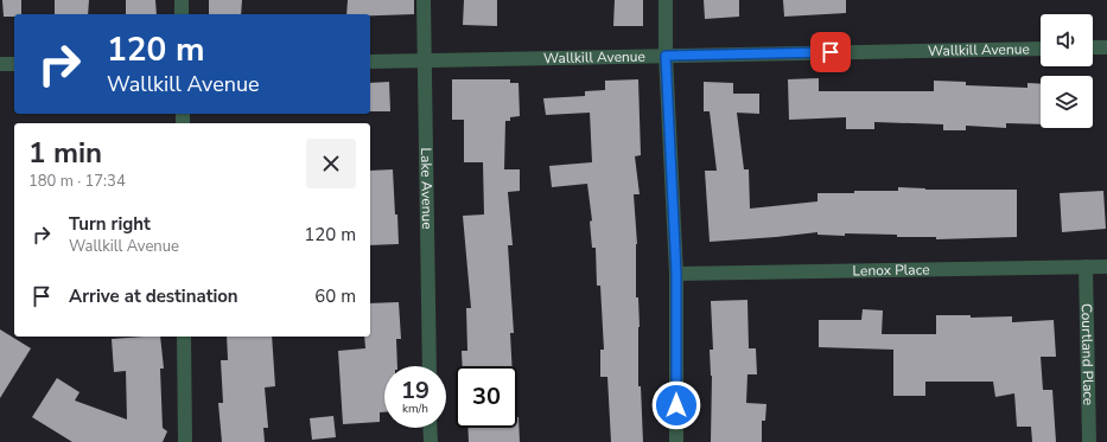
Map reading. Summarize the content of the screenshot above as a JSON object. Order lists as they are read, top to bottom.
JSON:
{
  "streets": {
    "street": [
      "Wallkill Avenue",
      "Lake Avenue",
      "Lenox Place",
      "Courtland Place"
    ]
  },
  "crossings": [
    ["Wallkill Avenue", "Lake Avenue"],
    ["Lenox Place", "Courtland Place"]
  ],
  "page": {
    "turn": ["120 m", "Wallkill Avenue"],
    "heading": ["1 min", "180 m · 17:34"],
    "list": [
      {
        "name": "Turn right",
        "note": "Wallkill Avenue",
        "value": "120 m"
      },
      {
        "name": "Arrive at destination",
        "value": "60 m"
      }
    ],
    "speed": "19 km/h",
    "limit": "30"
  }
}
